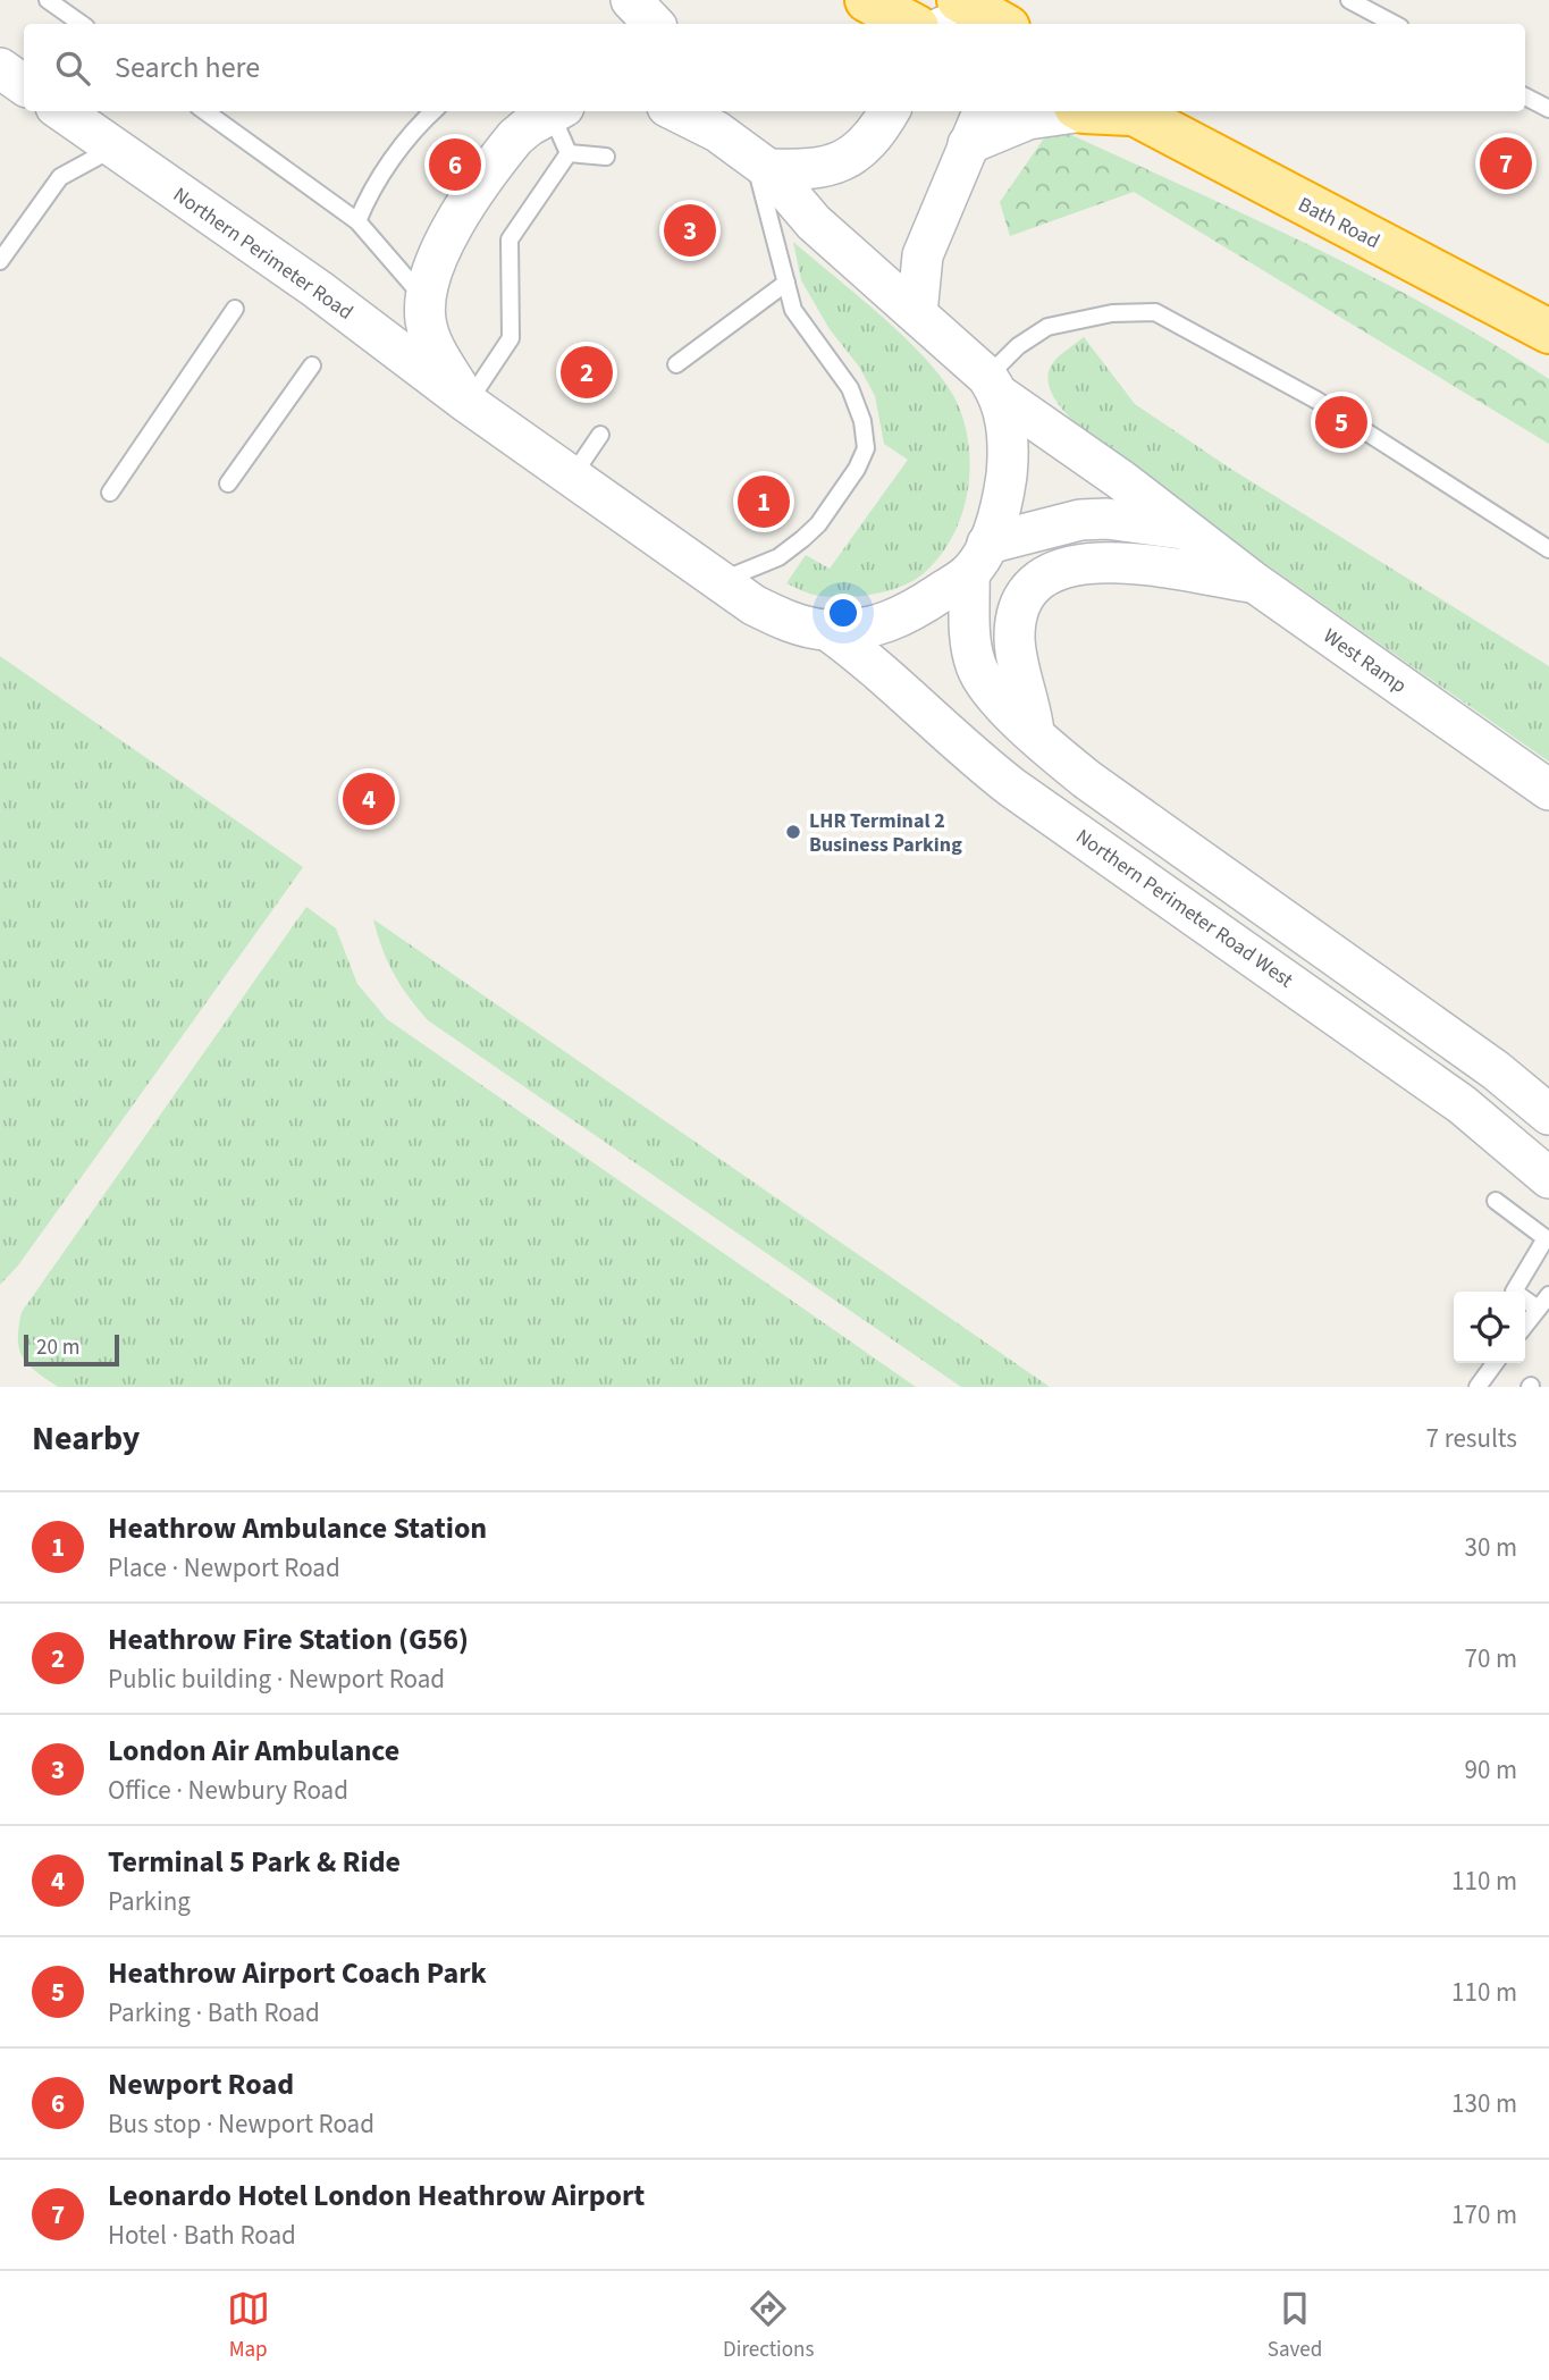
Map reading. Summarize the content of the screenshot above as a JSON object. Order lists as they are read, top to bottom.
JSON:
{
  "streets": {
    "highway": ["Bath Road"],
    "street": ["Northern Perimeter Road", "West Ramp", "Northern Perimeter Road West"]
  },
  "crossings": [
    ["Northern Perimeter Road", "West Ramp"],
    ["Northern Perimeter Road", "Northern Perimeter Road West"],
    ["West Ramp", "Northern Perimeter Road West"]
  ],
  "places": ["LHR Terminal 2 Business Parking"],
  "scale_bar": "20 m",
  "page": {
    "search": "Search here",
    "pins": [
      "7",
      "6",
      "3",
      "2",
      "5",
      "1",
      "4"
    ],
    "scale": "20 m",
    "heading": ["Nearby", "7 results"],
    "list": [
      {
        "mark": "1",
        "name": "Heathrow Ambulance Station",
        "note": "Place · Newport Road",
        "value": "30 m"
      },
      {
        "mark": "2",
        "name": "Heathrow Fire Station (G56)",
        "note": "Public building · Newport Road",
        "value": "70 m"
      },
      {
        "mark": "3",
        "name": "London Air Ambulance",
        "note": "Office · Newbury Road",
        "value": "90 m"
      },
      {
        "mark": "4",
        "name": "Terminal 5 Park & Ride",
        "note": "Parking",
        "value": "110 m"
      },
      {
        "mark": "5",
        "name": "Heathrow Airport Coach Park",
        "note": "Parking · Bath Road",
        "value": "110 m"
      },
      {
        "mark": "6",
        "name": "Newport Road",
        "note": "Bus stop · Newport Road",
        "value": "130 m"
      },
      {
        "mark": "7",
        "name": "Leonardo Hotel London Heathrow Airport",
        "note": "Hotel · Bath Road",
        "value": "170 m"
      }
    ],
    "nav": ["Map", "Directions", "Saved"]
  }
}
